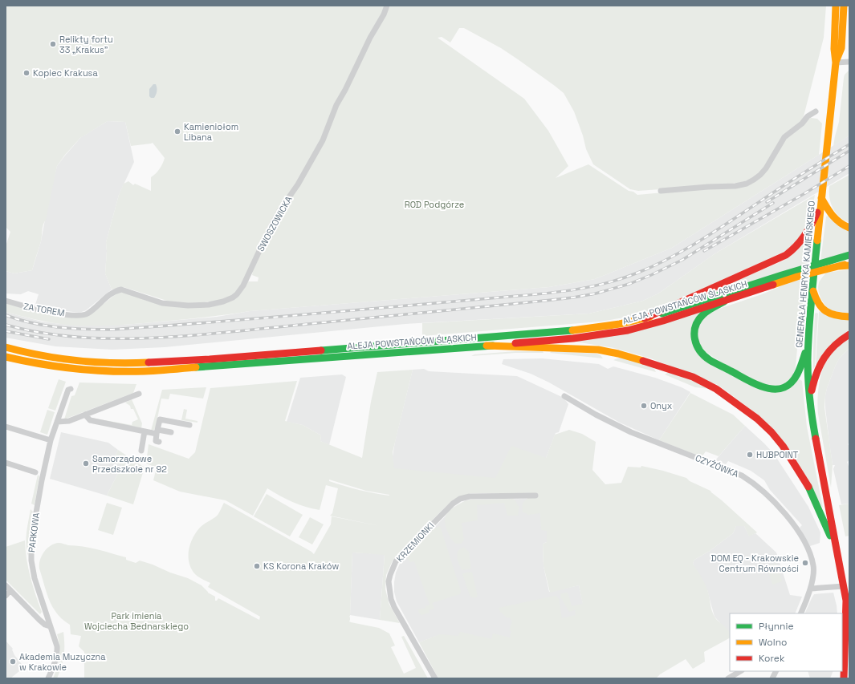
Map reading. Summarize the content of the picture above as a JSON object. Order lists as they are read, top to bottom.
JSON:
{
  "streets": {
    "main road": ["GENERAŁA HENRYKA KAMIEŃSKIEGO", "ALEJA POWSTAŃCÓW ŚLĄSKICH"],
    "street": [
      "SWOSZOWICKA",
      "ZA TOREM",
      "CZYŻÓWKA",
      "PARKOWA",
      "KRZEMIONKI"
    ]
  },
  "crossings": [
    ["SWOSZOWICKA", "ZA TOREM"],
    ["GENERAŁA HENRYKA KAMIEŃSKIEGO", "ALEJA POWSTAŃCÓW ŚLĄSKICH"]
  ],
  "parks": ["ROD Podgórze", "Park imienia Wojciecha Bednarskiego"],
  "places": [
    "Relikty fortu 33 „Krakus”",
    "Kopiec Krakusa",
    "Kamieniołom Libana",
    "Onyx",
    "HUBPOINT",
    "Samorządowe Przedszkole nr 92",
    "DOM EQ - Krakowskie Centrum Równości",
    "KS Korona Kraków",
    "Akademia Muzyczna w Krakowie"
  ],
  "legend": ["Płynnie", "Wolno", "Korek"]
}
